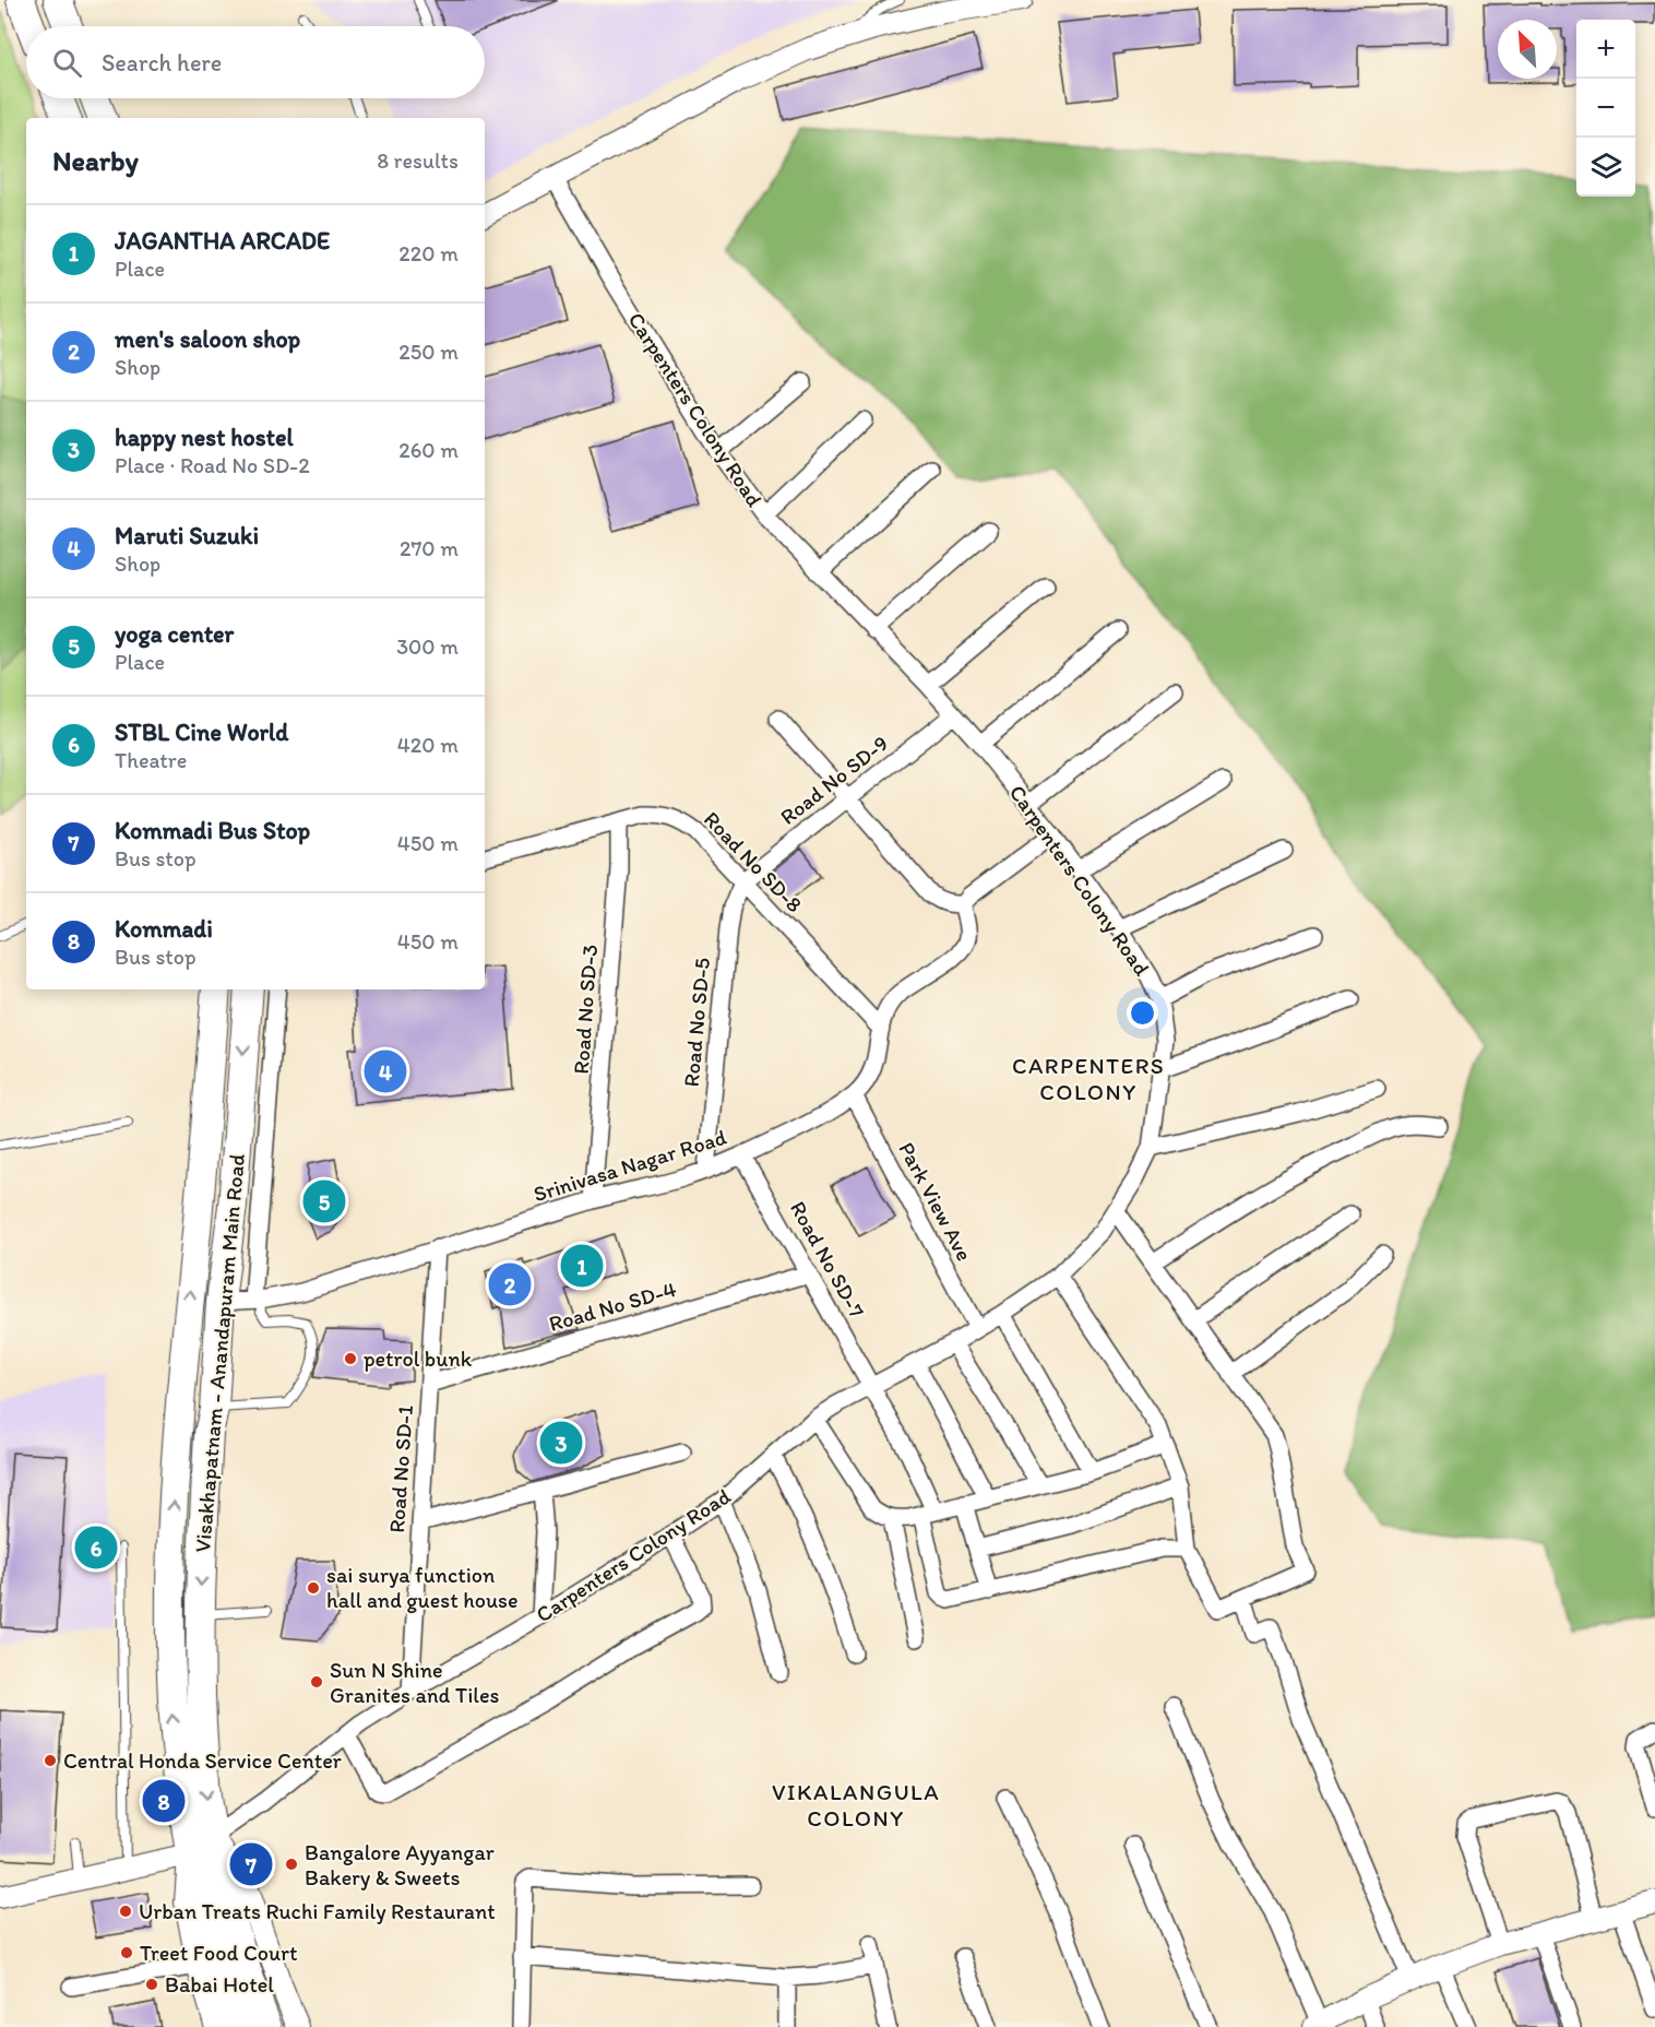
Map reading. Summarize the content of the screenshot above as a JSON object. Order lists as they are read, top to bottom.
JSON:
{
  "streets": {
    "main road": ["Visakhapatnam - Anandapuram Main Road"],
    "street": [
      "Carpenters Colony Road",
      "Road No SD-9",
      "Road No SD-8",
      "Road No SD-3",
      "Road No SD-5",
      "Srinivasa Nagar Road",
      "Park View Ave",
      "Road No SD-7",
      "Road No SD-4",
      "Road No SD-1"
    ]
  },
  "crossings": [
    ["Carpenters Colony Road", "Road No SD-9"],
    ["Carpenters Colony Road", "Park View Ave"],
    ["Carpenters Colony Road", "Road No SD-7"],
    ["Carpenters Colony Road", "Visakhapatnam - Anandapuram Main Road"],
    ["Carpenters Colony Road", "Road No SD-1"],
    ["Road No SD-9", "Road No SD-8"],
    ["Road No SD-9", "Road No SD-5"],
    ["Road No SD-8", "Road No SD-3"],
    ["Road No SD-8", "Road No SD-5"],
    ["Road No SD-8", "Srinivasa Nagar Road"],
    ["Road No SD-3", "Srinivasa Nagar Road"],
    ["Road No SD-5", "Srinivasa Nagar Road"],
    ["Srinivasa Nagar Road", "Park View Ave"],
    ["Srinivasa Nagar Road", "Road No SD-7"],
    ["Srinivasa Nagar Road", "Visakhapatnam - Anandapuram Main Road"],
    ["Srinivasa Nagar Road", "Road No SD-1"],
    ["Road No SD-7", "Road No SD-4"],
    ["Road No SD-4", "Road No SD-1"]
  ],
  "districts": ["CARPENTERS COLONY", "VIKALANGULA COLONY"],
  "places": [
    "petrol bunk",
    "sai surya function hall and guest house",
    "Sun N Shine Granites and Tiles",
    "Central Honda Service Center",
    "Bangalore Ayyangar Bakery & Sweets",
    "Urban Treats Ruchi Family Restaurant",
    "Treet Food Court",
    "Babai Hotel"
  ],
  "north": "top left",
  "page": {
    "map_buttons": ["+", "−"],
    "search": "Search here",
    "heading": ["Nearby", "8 results"],
    "list": [
      {
        "mark": "1",
        "name": "JAGANTHA ARCADE",
        "note": "Place",
        "value": "220 m"
      },
      {
        "mark": "2",
        "name": "men's saloon shop",
        "note": "Shop",
        "value": "250 m"
      },
      {
        "mark": "3",
        "name": "happy nest hostel",
        "note": "Place · Road No SD-2",
        "value": "260 m"
      },
      {
        "mark": "4",
        "name": "Maruti Suzuki",
        "note": "Shop",
        "value": "270 m"
      },
      {
        "mark": "5",
        "name": "yoga center",
        "note": "Place",
        "value": "300 m"
      },
      {
        "mark": "6",
        "name": "STBL Cine World",
        "note": "Theatre",
        "value": "420 m"
      },
      {
        "mark": "7",
        "name": "Kommadi Bus Stop",
        "note": "Bus stop",
        "value": "450 m"
      },
      {
        "mark": "8",
        "name": "Kommadi",
        "note": "Bus stop",
        "value": "450 m"
      }
    ],
    "pins": [
      "4",
      "5",
      "1",
      "2",
      "3",
      "6",
      "8",
      "7"
    ]
  }
}
